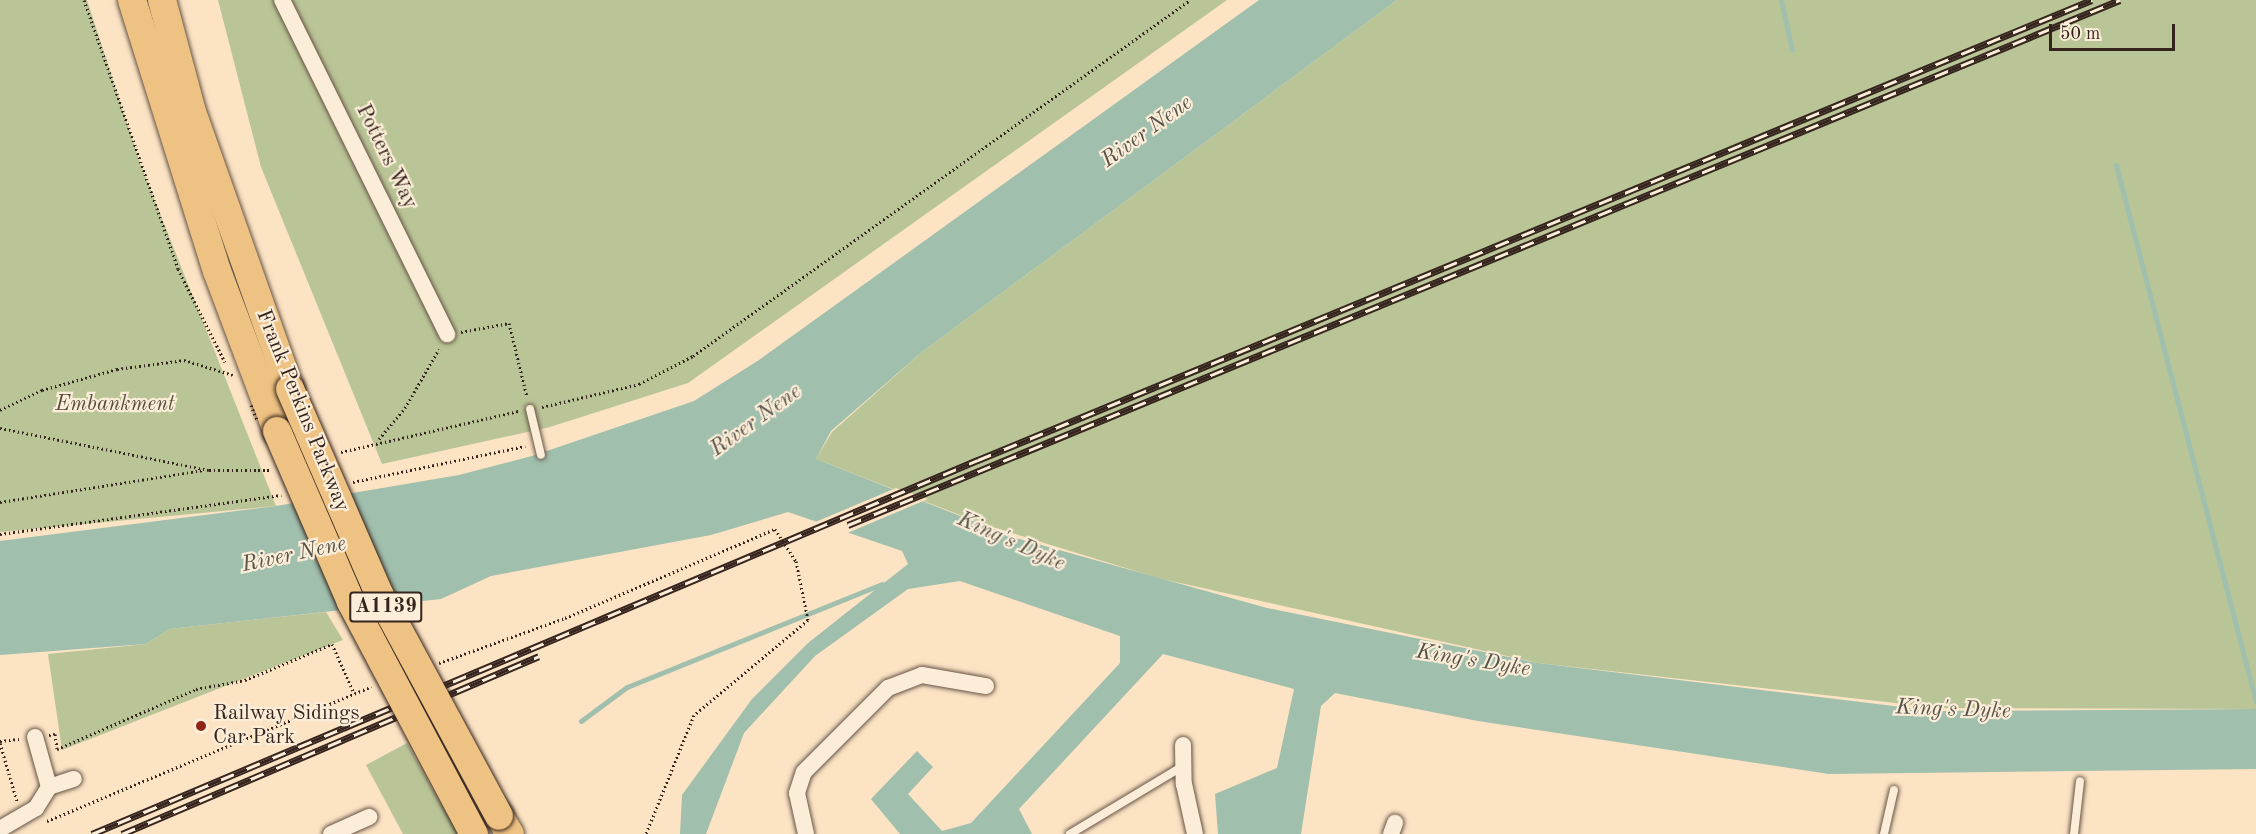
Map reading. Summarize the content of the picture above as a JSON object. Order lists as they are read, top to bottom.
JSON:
{
  "streets": {
    "highway": ["Frank Perkins Parkway", "A1139"],
    "street": ["Potters Way"]
  },
  "water": ["River Nene", "King's Dyke"],
  "parks": ["Embankment"],
  "places": ["Railway Sidings Car Park"],
  "scale_bar": "50 m"
}
